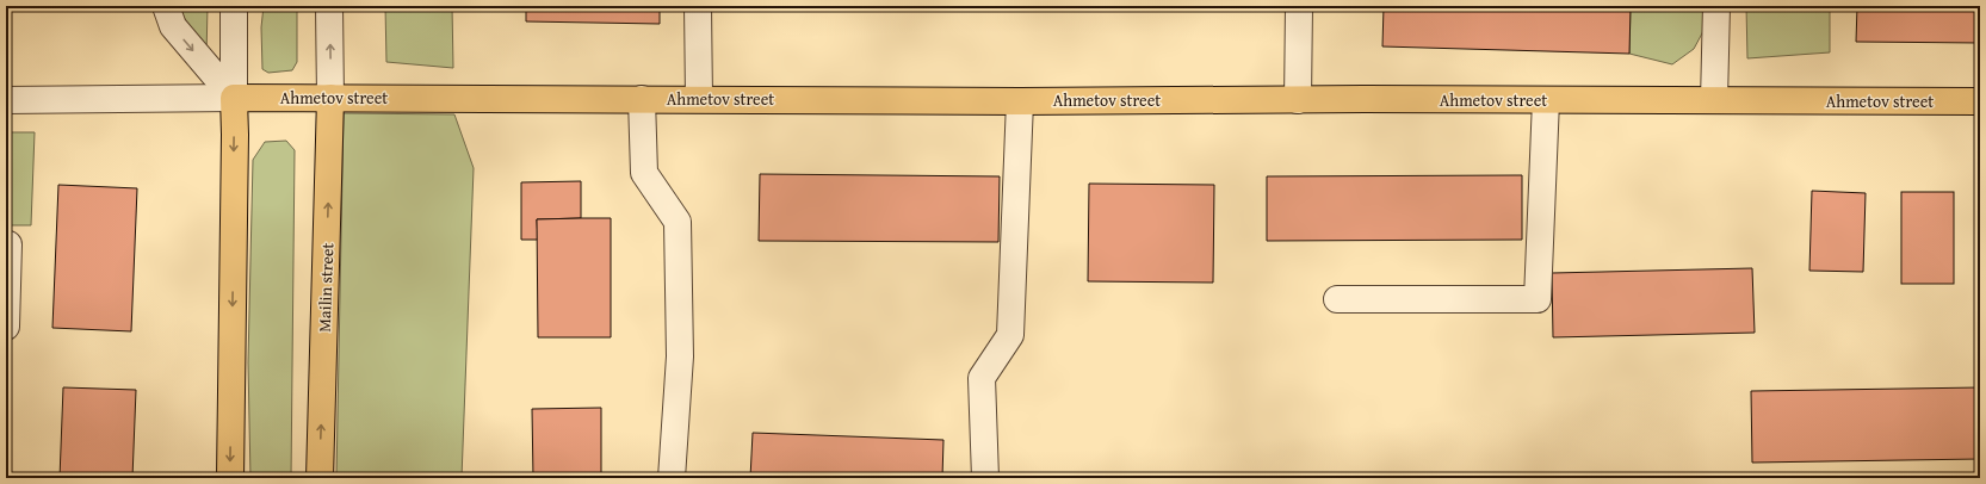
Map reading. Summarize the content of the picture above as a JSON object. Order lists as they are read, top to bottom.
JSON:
{
  "streets": {
    "main road": ["Ahmetov street", "Mailin street"]
  },
  "crossings": [
    ["Ahmetov street", "Mailin street"]
  ]
}
